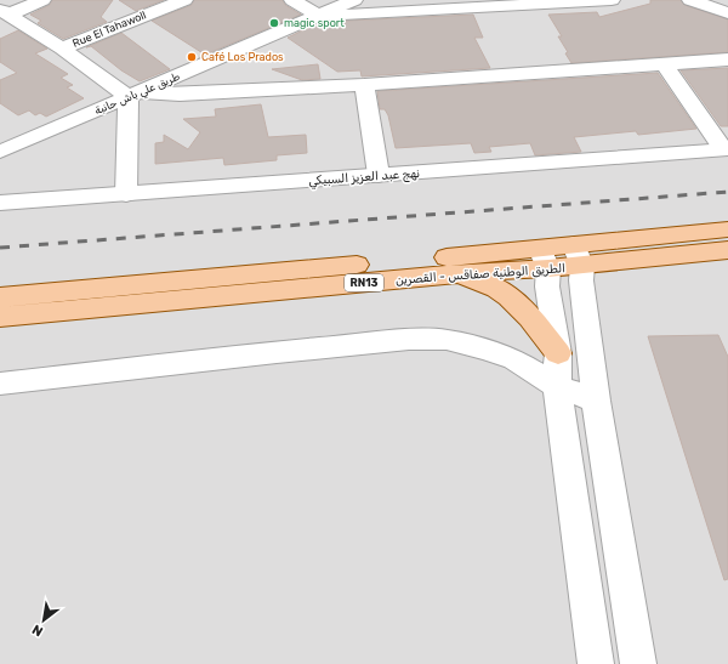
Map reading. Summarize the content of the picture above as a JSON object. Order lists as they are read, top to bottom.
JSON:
{
  "streets": {
    "main road": ["الطريق الوطنية صفاقس - القصرين", "RN13"],
    "street": ["Rue El Tahawoll", "طريق علي باش حانبة", "نهج عبد العزيز السبيكي"]
  },
  "places": ["magic sport", "Café Los Prados"],
  "north": "bottom left"
}
